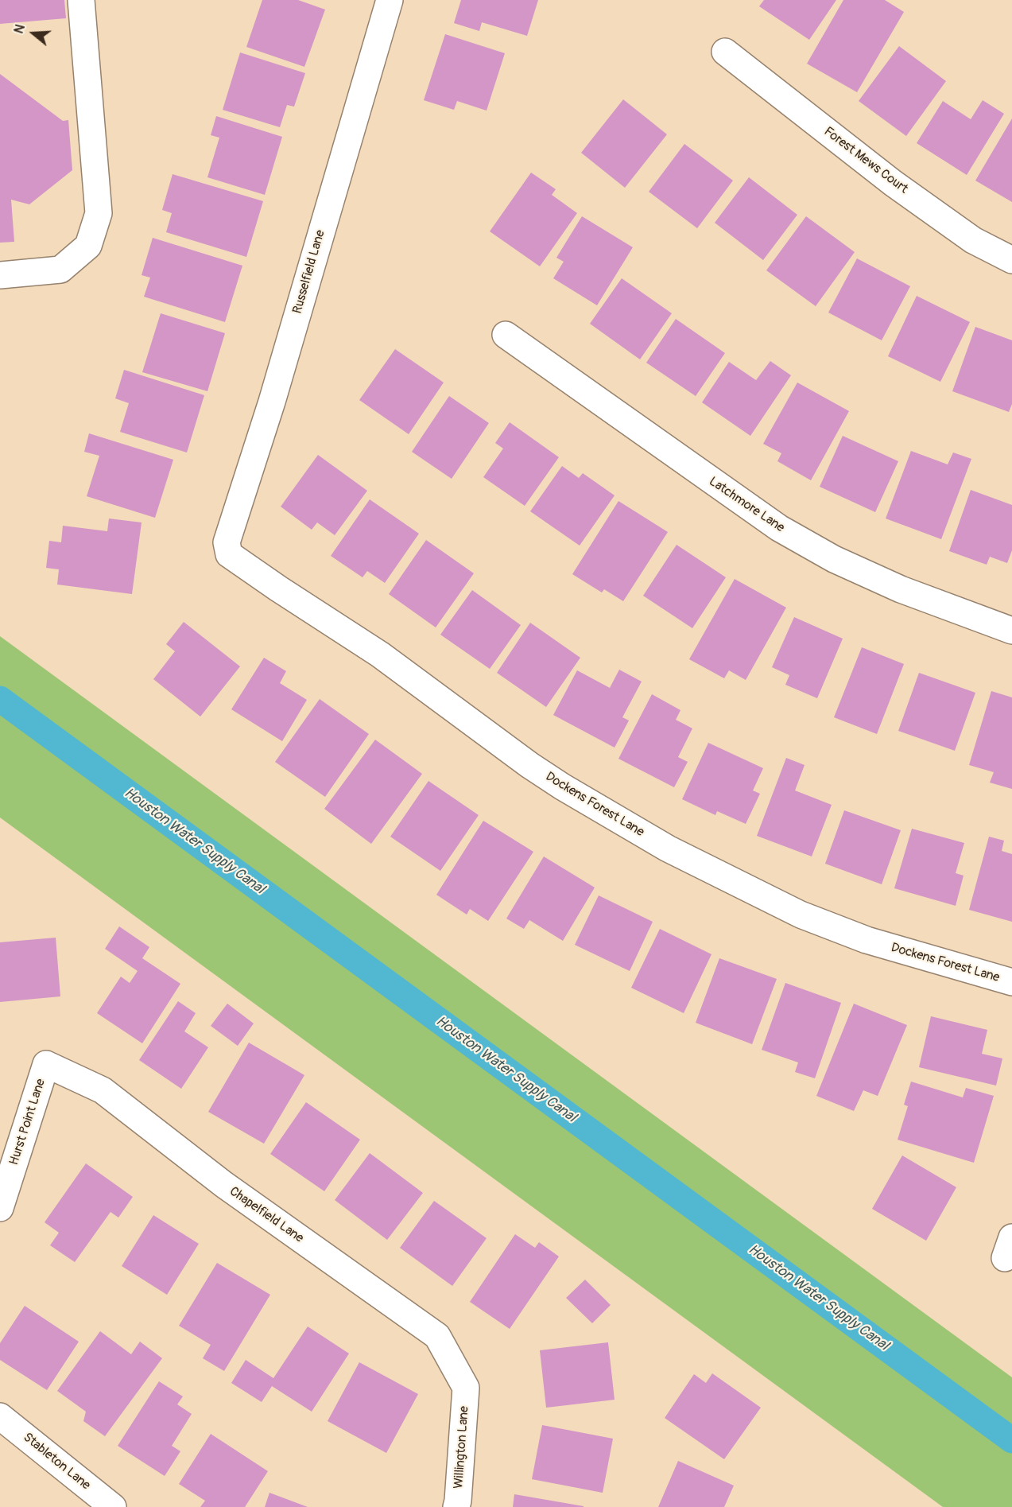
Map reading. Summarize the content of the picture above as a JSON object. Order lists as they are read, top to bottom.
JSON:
{
  "streets": {
    "street": [
      "Forest Mews Court",
      "Russelfield Lane",
      "Latchmore Lane",
      "Dockens Forest Lane",
      "Hurst Point Lane",
      "Chapelfield Lane",
      "Willington Lane",
      "Stableton Lane"
    ]
  },
  "crossings": [
    ["Russelfield Lane", "Dockens Forest Lane"],
    ["Hurst Point Lane", "Chapelfield Lane"],
    ["Chapelfield Lane", "Willington Lane"]
  ],
  "water": ["Houston Water Supply Canal"],
  "north": "left"
}
